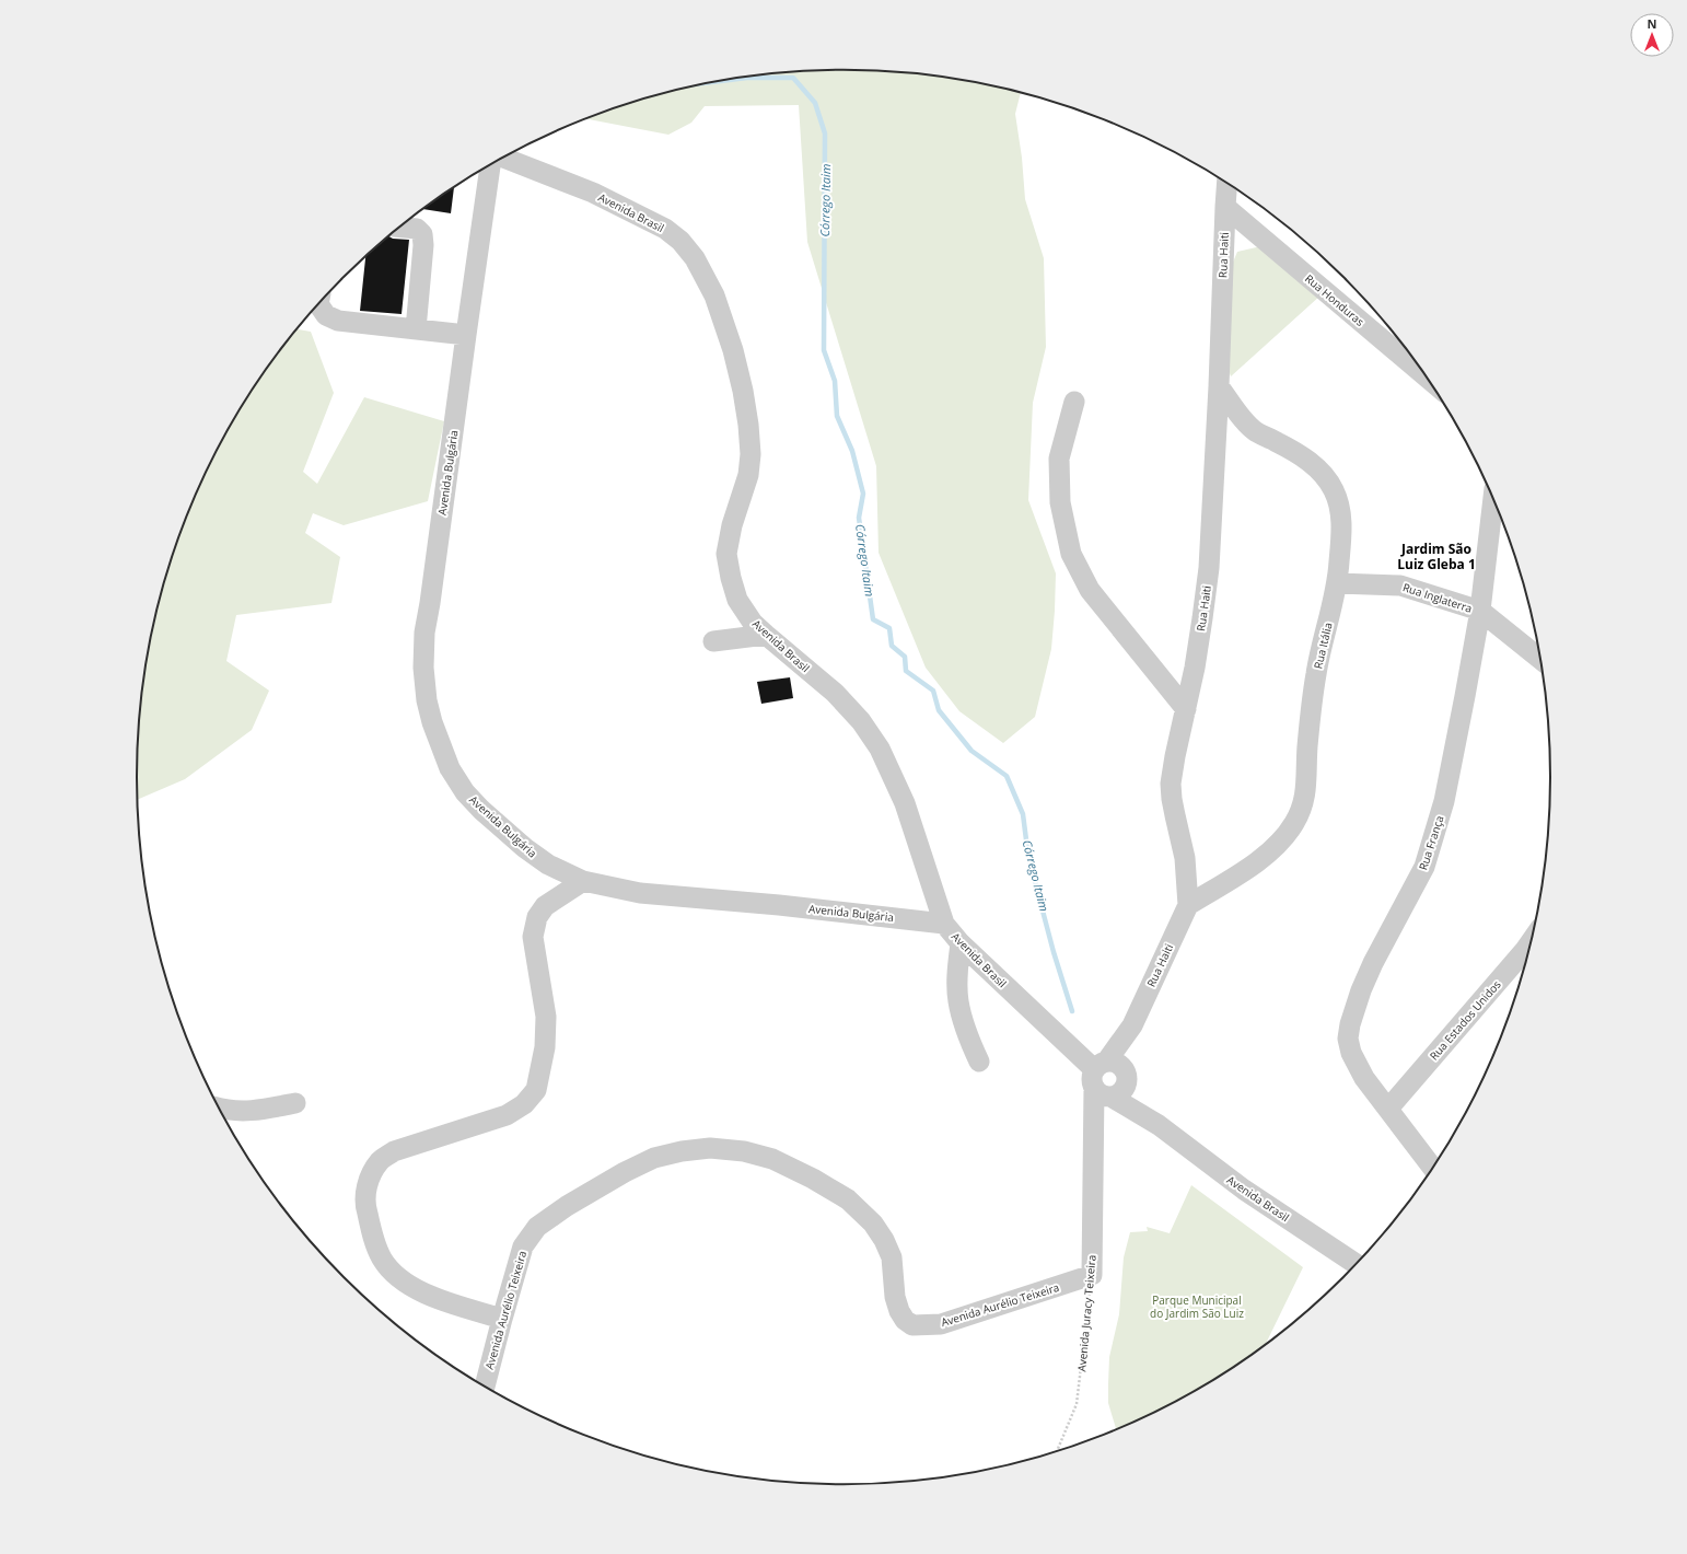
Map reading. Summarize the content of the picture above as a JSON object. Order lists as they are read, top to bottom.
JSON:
{
  "streets": {
    "street": [
      "Avenida Brasil",
      "Rua Haiti",
      "Rua Honduras",
      "Avenida Bulgária",
      "Rua Inglaterra",
      "Rua Itália",
      "Rua França",
      "Rua Estados Unidos",
      "Avenida Aurélio Teixeira",
      "Avenida Juracy Teixeira"
    ]
  },
  "crossings": [
    ["Avenida Brasil", "Rua Haiti"],
    ["Avenida Brasil", "Avenida Bulgária"],
    ["Avenida Brasil", "Avenida Juracy Teixeira"],
    ["Rua Haiti", "Rua Honduras"],
    ["Rua Haiti", "Rua Itália"],
    ["Rua Haiti", "Avenida Juracy Teixeira"],
    ["Rua Inglaterra", "Rua Itália"],
    ["Rua Inglaterra", "Rua França"],
    ["Rua França", "Rua Estados Unidos"],
    ["Avenida Aurélio Teixeira", "Avenida Juracy Teixeira"]
  ],
  "districts": ["Jardim São Luiz Gleba 1"],
  "water": ["Córrego Itaim"],
  "parks": ["Parque Municipal do Jardim São Luiz"],
  "north": "top"
}
